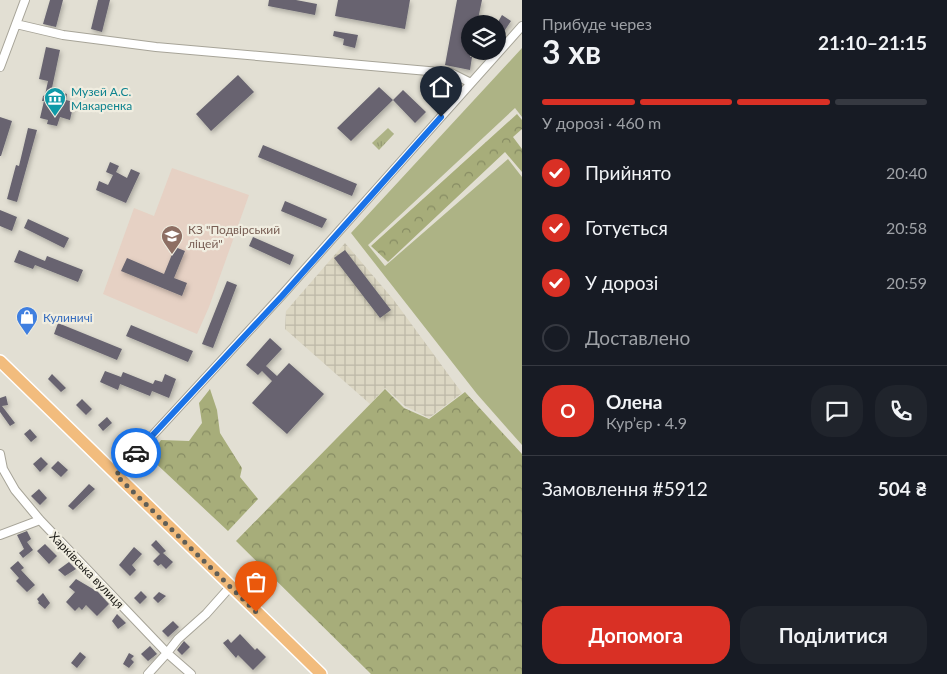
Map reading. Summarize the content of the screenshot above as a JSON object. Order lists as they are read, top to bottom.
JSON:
{
  "streets": {
    "street": ["Харківська вулиця"]
  },
  "places": {
    "museum": ["Музей А.С. Макаренка"],
    "school or university": ["КЗ \"Подвірський ліцей\""],
    "shop": ["Кулиничі"]
  },
  "page": {
    "heading": ["3 хв", "Прибуде через", "21:10–21:15"],
    "panel": [
      "Олена",
      "Кур’єр · 4.9",
      "Замовлення #5912",
      "504 ₴"
    ],
    "bar": "У дорозі · 460 m",
    "list": [
      ["Прийнято", "20:40"],
      ["Готується", "20:58"],
      ["У дорозі", "20:59"],
      "Доставлено"
    ],
    "round": "О",
    "buttons": ["Допомога", "Поділитися"]
  }
}
